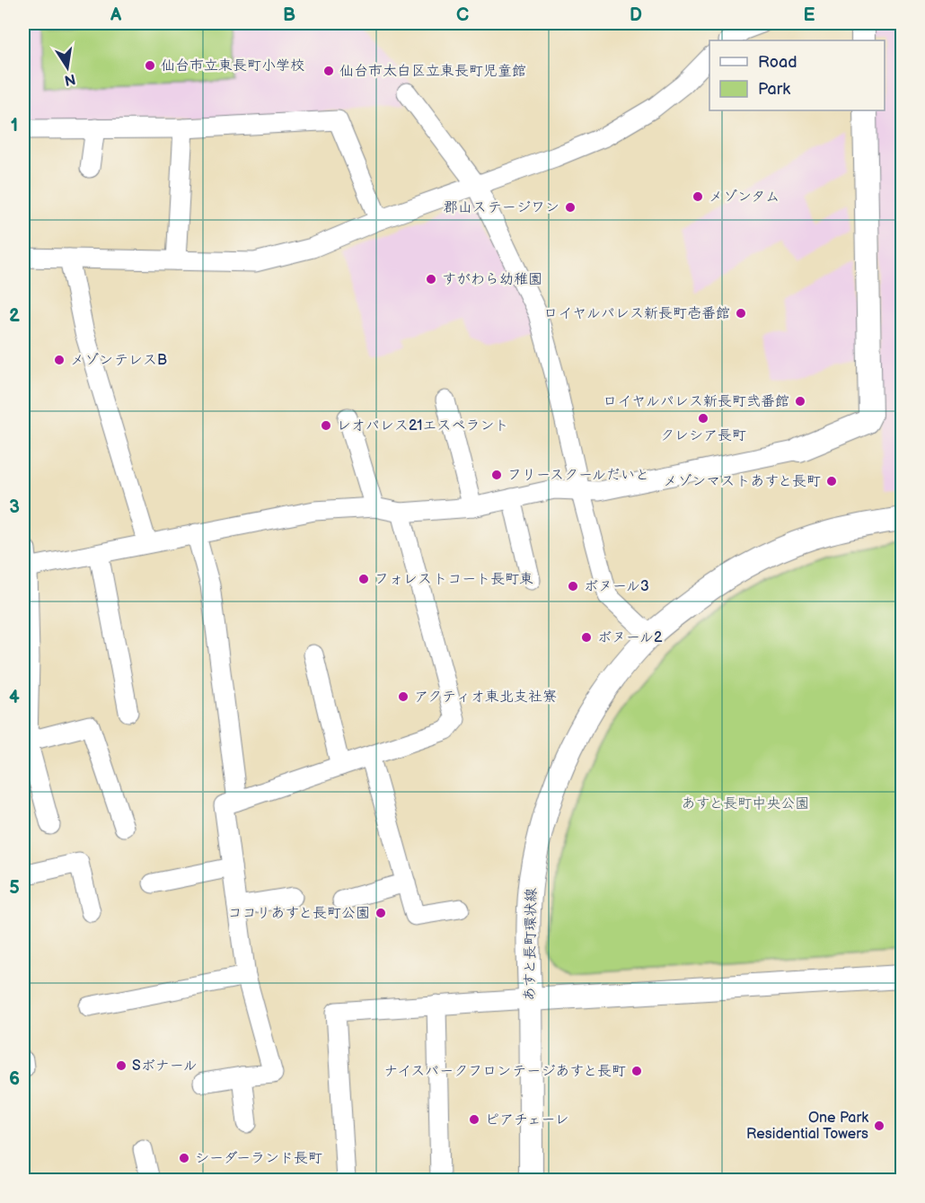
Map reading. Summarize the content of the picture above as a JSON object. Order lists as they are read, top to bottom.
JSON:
{
  "streets": {
    "street": ["あすと長町環状線"]
  },
  "parks": ["あすと長町中央公園"],
  "places": [
    "仙台市立東長町小学校",
    "仙台市太白区立東長町児童館",
    "メゾンタム",
    "郡山ステージワン",
    "すがわら幼稚園",
    "ロイヤルパレス新長町壱番館",
    "メゾンテレスB",
    "ロイヤルパレス新長町弐番館",
    "クレシア長町",
    "レオパレス21エスペラント",
    "フリースクールだいと",
    "メゾンマストあすと長町",
    "フォレストコート長町東",
    "ボヌール3",
    "ボヌール2",
    "アクティオ東北支社寮",
    "ココリあすと長町公園",
    "Sボナール",
    "ナイスパークフロンテージあすと長町",
    "ピアチェーレ",
    "One Park Residential Towers",
    "シーダーランド長町"
  ],
  "legend": ["Road", "Park"],
  "north": "bottom",
  "grid": {
    "columns": [
      "A",
      "B",
      "C",
      "D",
      "E"
    ],
    "rows": [
      "1",
      "2",
      "3",
      "4",
      "5",
      "6"
    ]
  }
}
